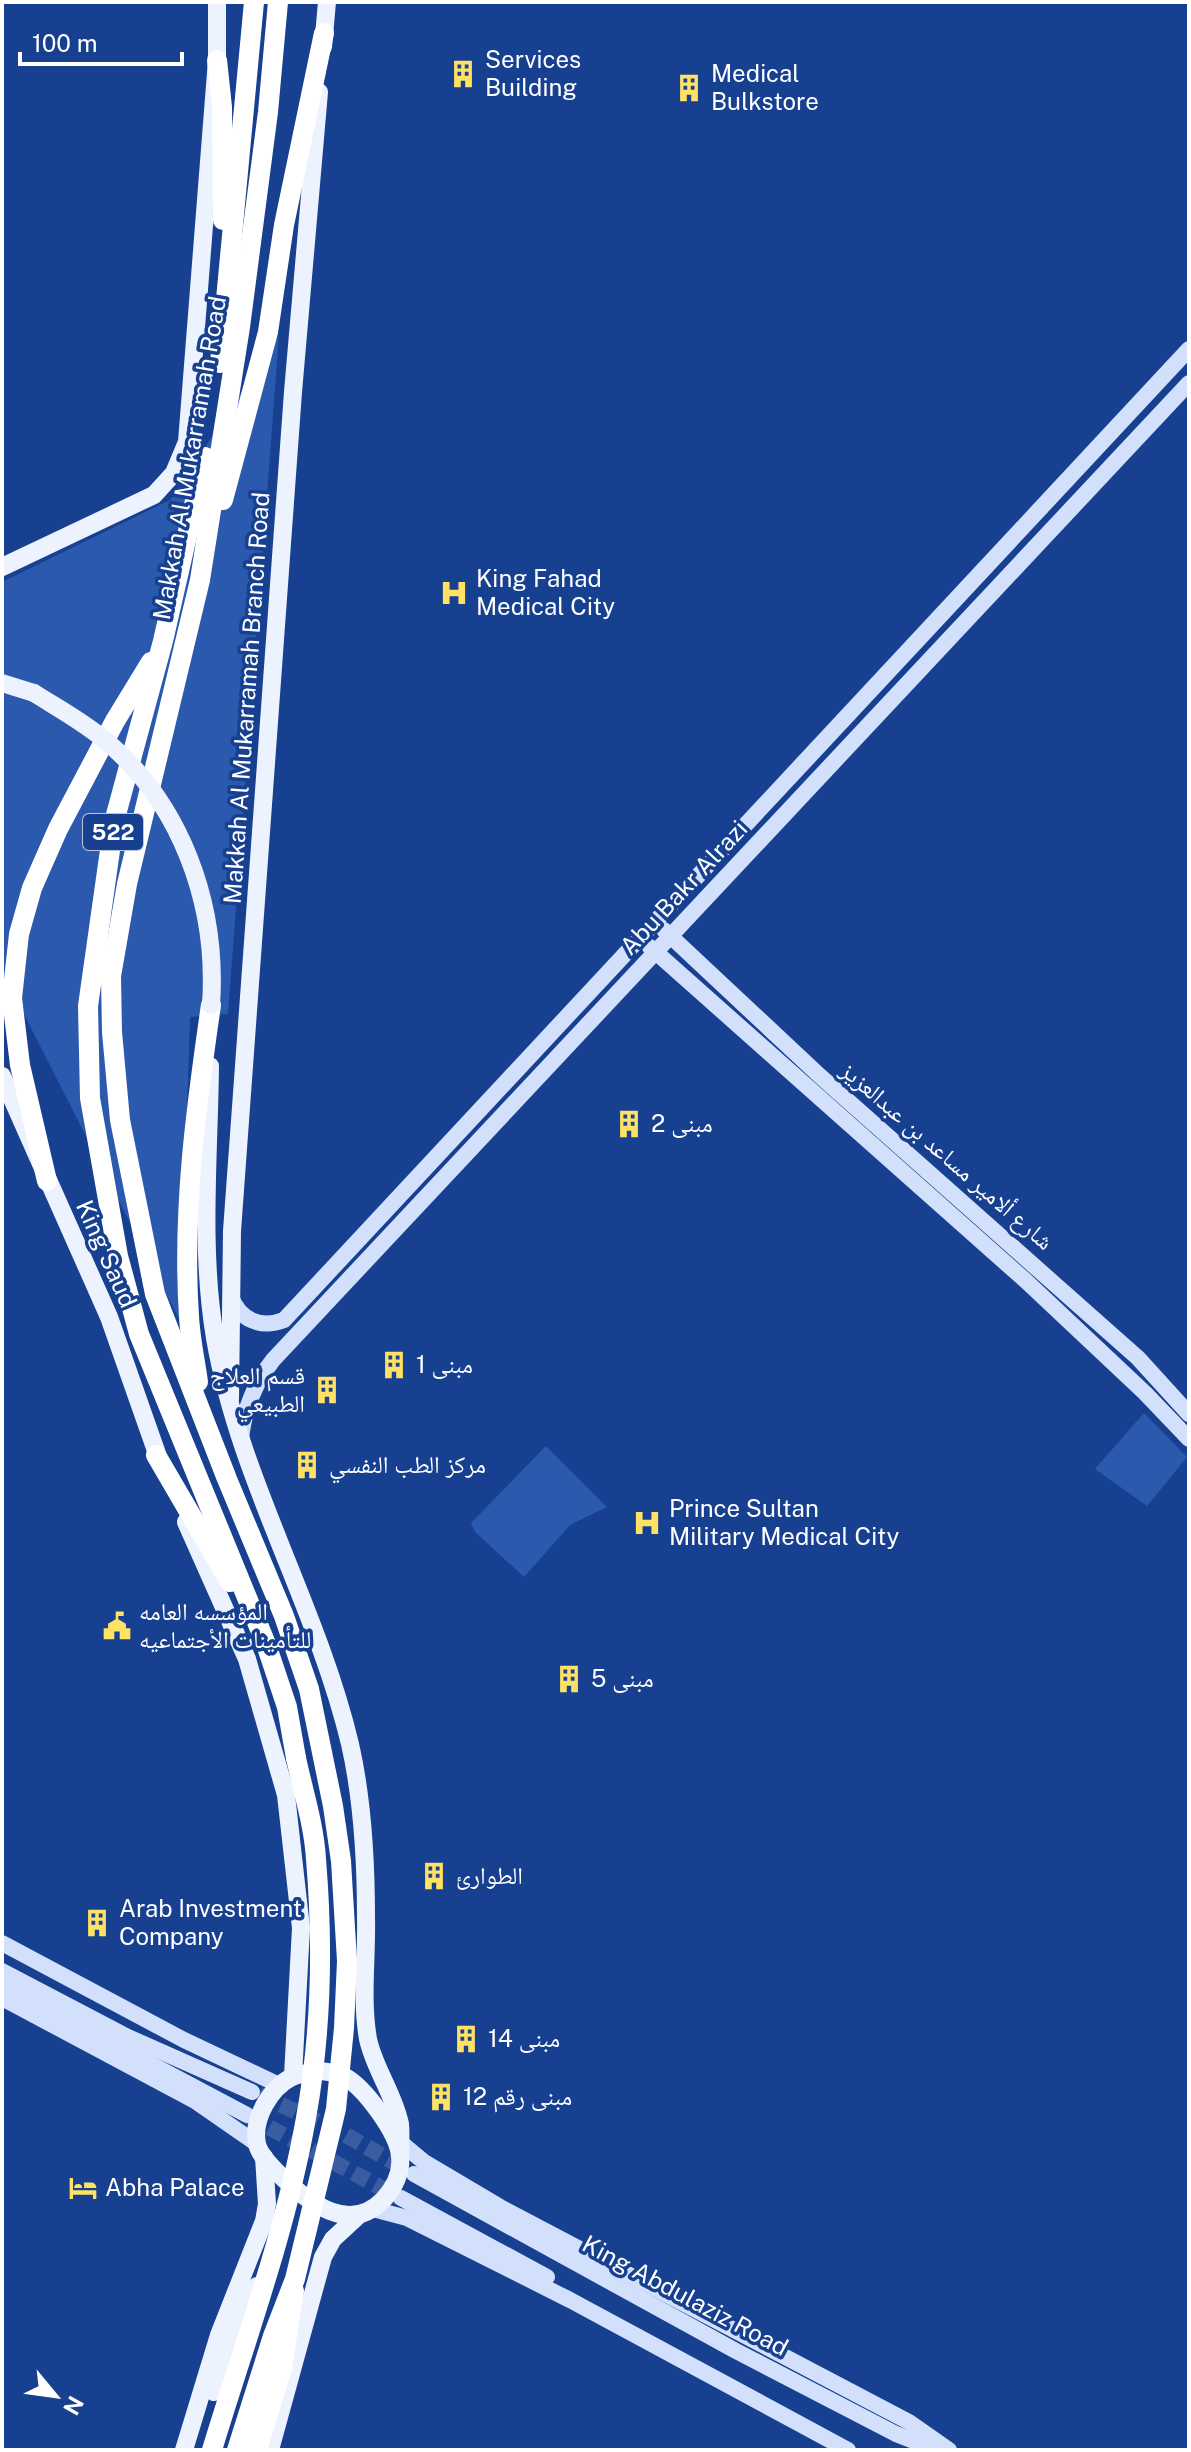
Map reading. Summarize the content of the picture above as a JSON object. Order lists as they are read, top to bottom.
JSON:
{
  "streets": {
    "highway": ["Makkah Al Mukarramah Road", "522"],
    "main road": ["Makkah Al Mukarramah Branch Road", "King Saud"],
    "street": ["Abu Bakr Alrazi", "شارع ألامير مساعد بن عبدالعزيز", "King Abdulaziz Road"]
  },
  "crossings": [
    ["Makkah Al Mukarramah Branch Road", "Abu Bakr Alrazi"],
    ["Abu Bakr Alrazi", "شارع ألامير مساعد بن عبدالعزيز"]
  ],
  "places": {
    "building": [
      "Services Building",
      "Medical Bulkstore",
      "مبنى 2",
      "مبنى 1",
      "قسم العلاج الطبيعي",
      "مركز الطب النفسي",
      "مبنى 5",
      "الطوارئ",
      "Arab Investment Company",
      "مبنى 14",
      "مبنى رقم 12"
    ],
    "hospital": ["King Fahad Medical City", "Prince Sultan Military Medical City"],
    "public building": ["المؤسسه العامه للتأمينات الأجتماعيه"],
    "hotel": ["Abha Palace"]
  },
  "scale_bar": "100 m",
  "north": "bottom right"
}
